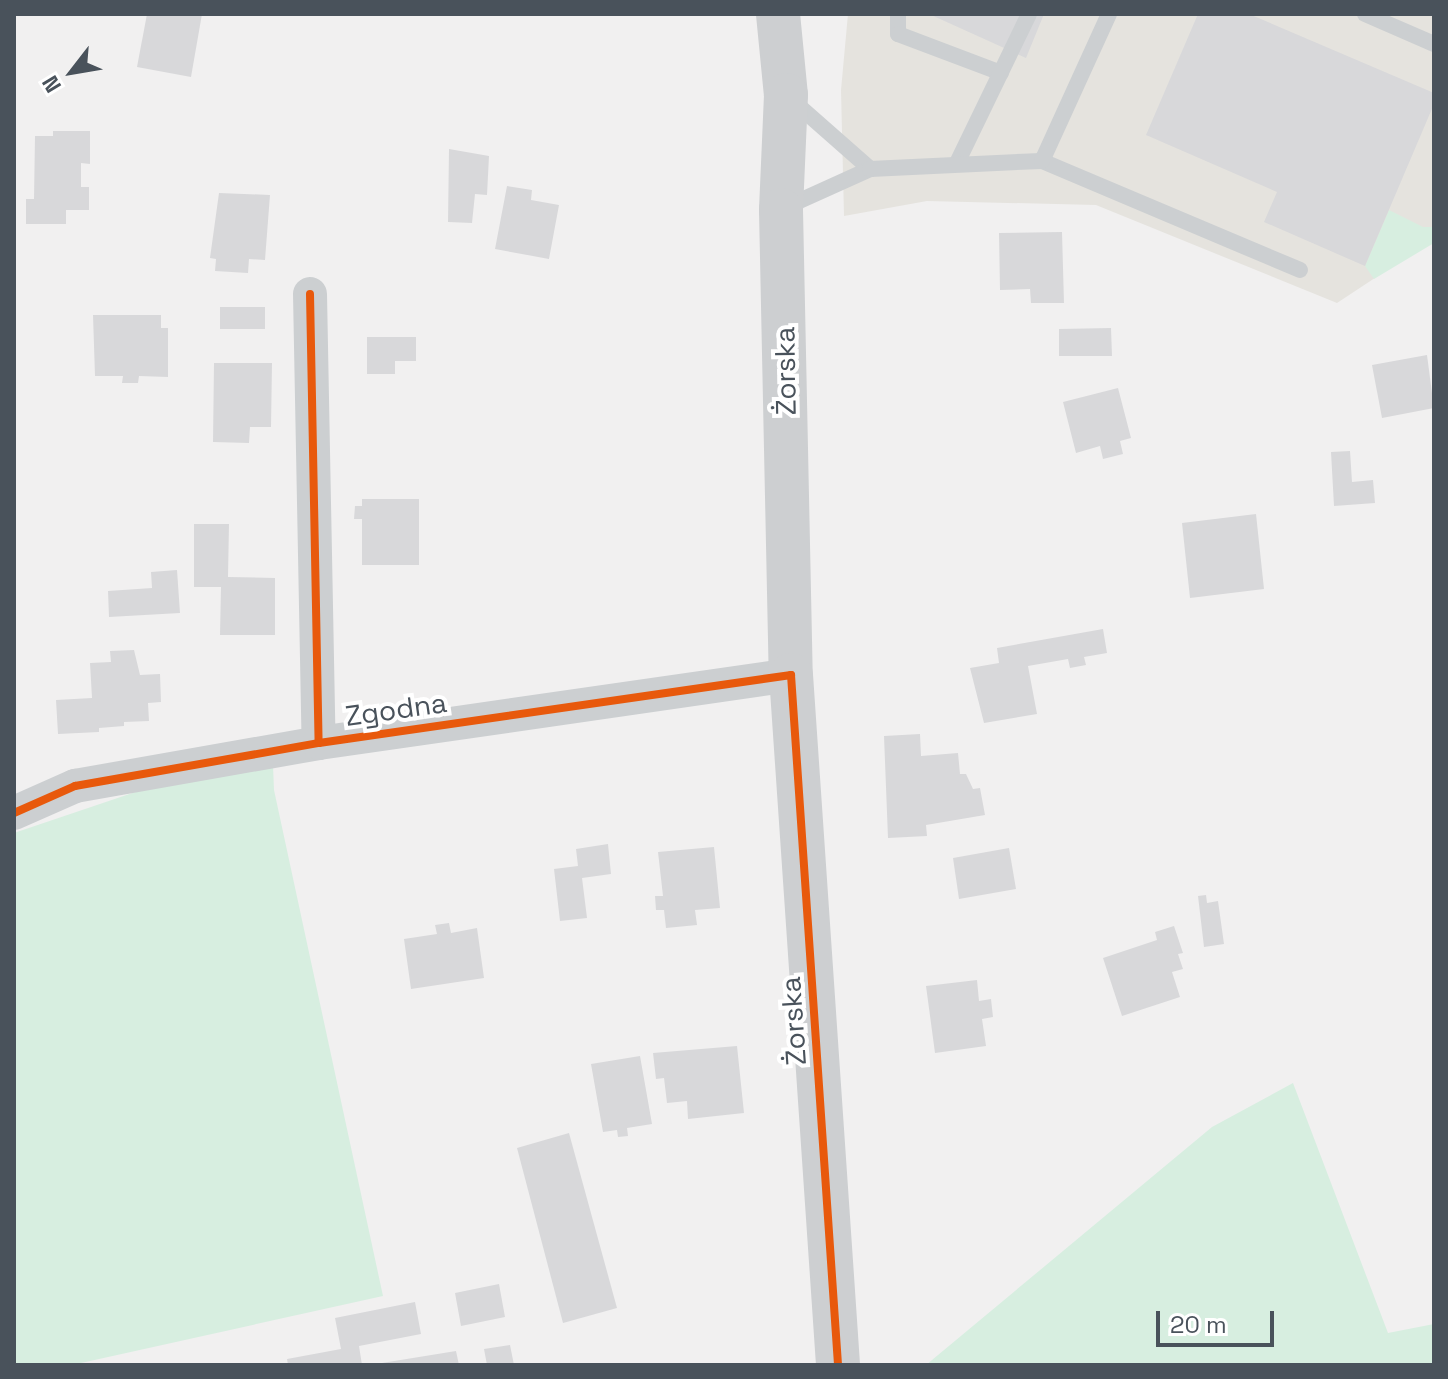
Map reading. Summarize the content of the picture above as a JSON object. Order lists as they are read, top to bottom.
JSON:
{
  "streets": {
    "main road": ["Żorska"],
    "street": ["Zgodna"]
  },
  "crossings": [
    ["Żorska", "Zgodna"]
  ],
  "scale_bar": "20 m",
  "north": "bottom left"
}
